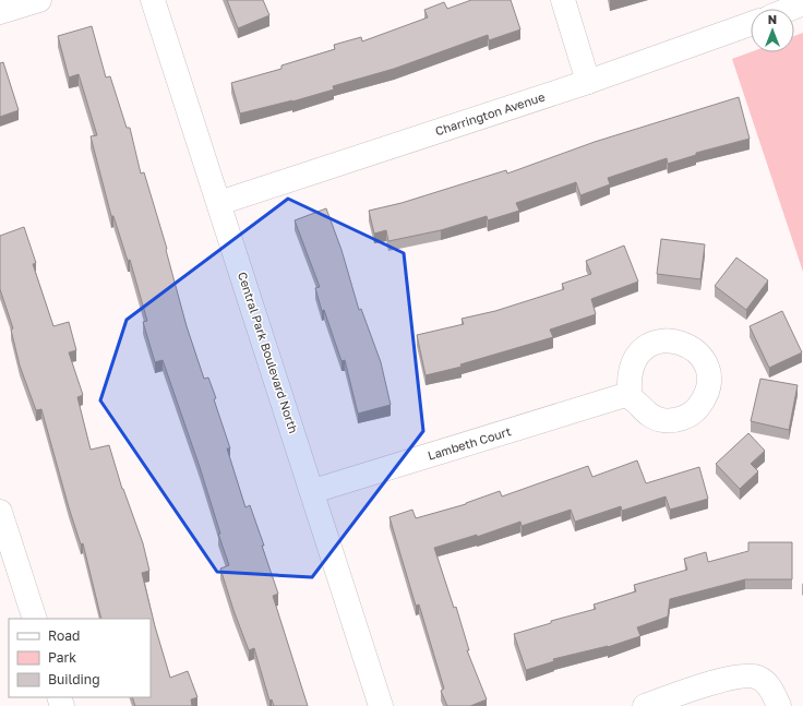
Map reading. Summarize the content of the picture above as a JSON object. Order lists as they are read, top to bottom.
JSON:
{
  "streets": {
    "street": ["Charrington Avenue", "Central Park Boulevard North", "Lambeth Court"]
  },
  "crossings": [
    ["Charrington Avenue", "Central Park Boulevard North"],
    ["Central Park Boulevard North", "Lambeth Court"]
  ],
  "legend": ["Road", "Park", "Building"],
  "north": "top"
}
